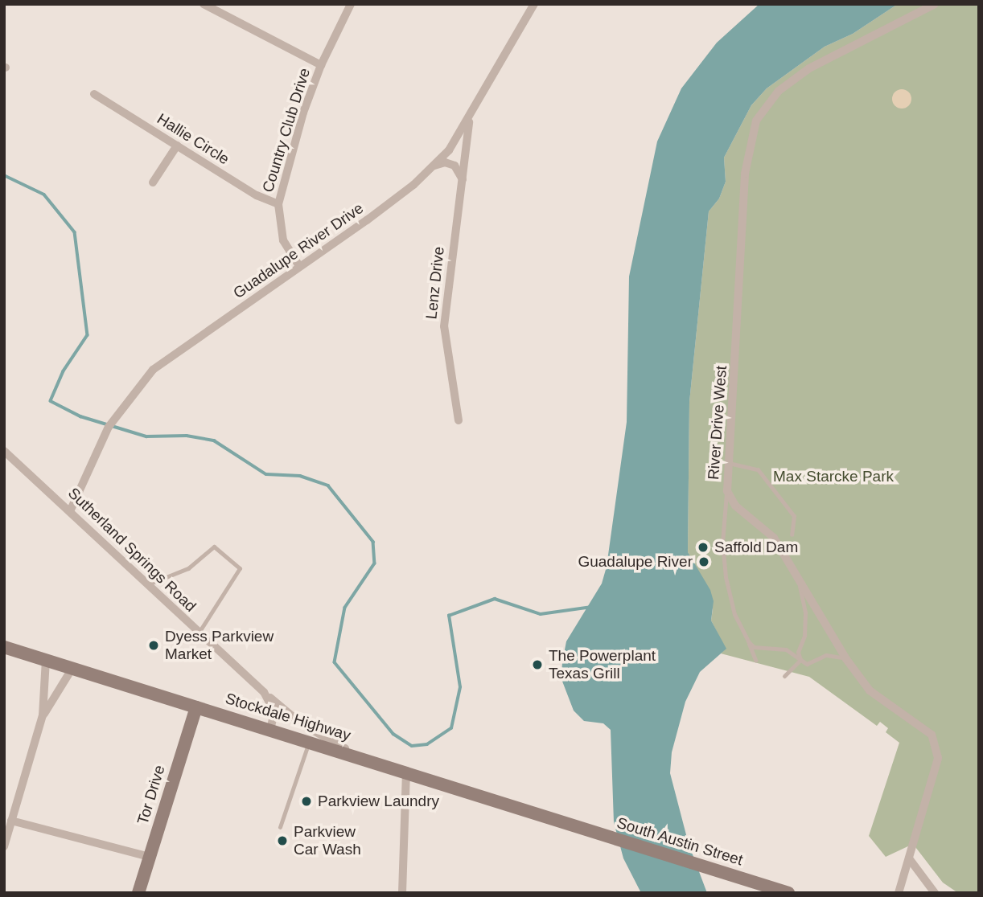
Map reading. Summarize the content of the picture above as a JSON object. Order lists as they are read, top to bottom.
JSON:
{
  "streets": {
    "main road": ["Stockdale Highway", "Tor Drive", "South Austin Street"],
    "street": [
      "Country Club Drive",
      "Hallie Circle",
      "Guadalupe River Drive",
      "Lenz Drive",
      "River Drive West",
      "Sutherland Springs Road"
    ]
  },
  "crossings": [
    ["Country Club Drive", "Hallie Circle"],
    ["Country Club Drive", "Guadalupe River Drive"],
    ["Guadalupe River Drive", "Lenz Drive"],
    ["Guadalupe River Drive", "Sutherland Springs Road"],
    ["Sutherland Springs Road", "Stockdale Highway"],
    ["Stockdale Highway", "Tor Drive"],
    ["Stockdale Highway", "South Austin Street"]
  ],
  "parks": ["Max Starcke Park"],
  "places": [
    "Saffold Dam",
    "Guadalupe River",
    "Dyess Parkview Market",
    "The Powerplant Texas Grill",
    "Parkview Laundry",
    "Parkview Car Wash"
  ]
}
